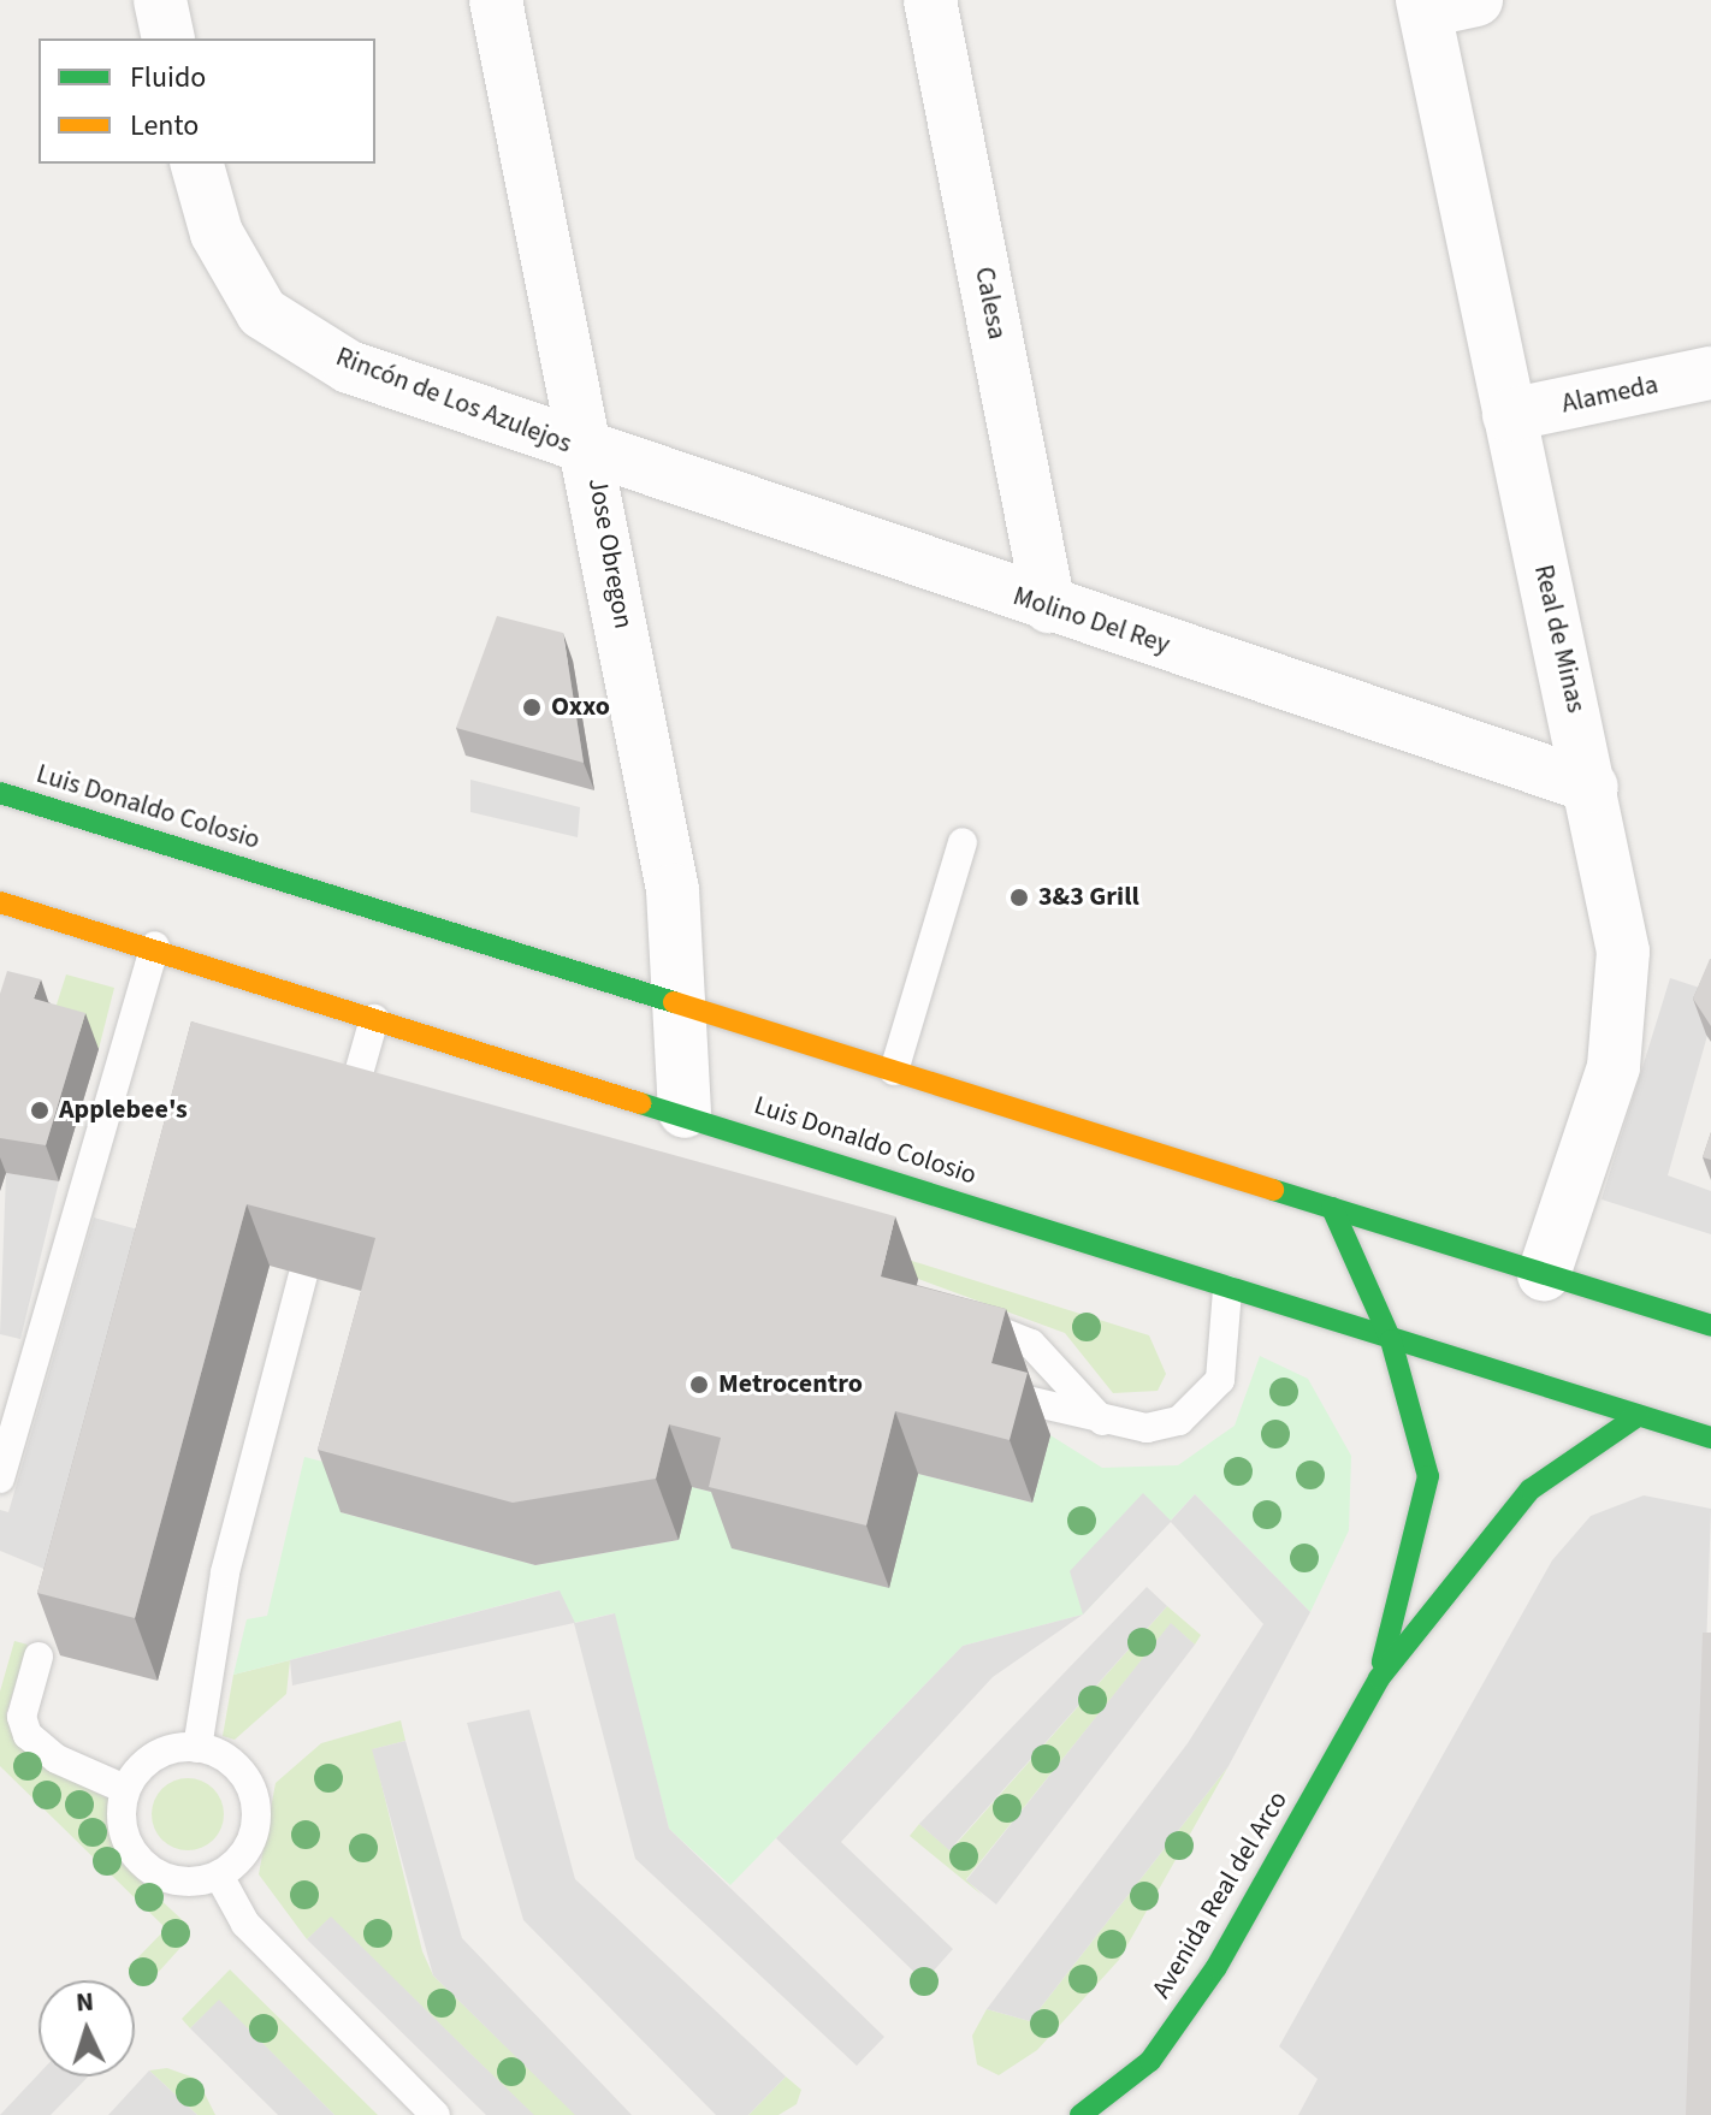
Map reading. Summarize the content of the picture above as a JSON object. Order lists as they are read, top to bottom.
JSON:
{
  "streets": {
    "main road": ["Luis Donaldo Colosio", "Avenida Real del Arco"],
    "street": [
      "Calesa",
      "Alameda",
      "Rincón de Los Azulejos",
      "Jose Obregon",
      "Molino Del Rey",
      "Real de Minas"
    ]
  },
  "crossings": [
    ["Calesa", "Molino Del Rey"],
    ["Alameda", "Real de Minas"],
    ["Rincón de Los Azulejos", "Jose Obregon"],
    ["Rincón de Los Azulejos", "Molino Del Rey"],
    ["Jose Obregon", "Molino Del Rey"],
    ["Jose Obregon", "Luis Donaldo Colosio"],
    ["Molino Del Rey", "Real de Minas"],
    ["Real de Minas", "Luis Donaldo Colosio"],
    ["Luis Donaldo Colosio", "Avenida Real del Arco"]
  ],
  "places": [
    "Oxxo",
    "3&3 Grill",
    "Applebee's",
    "Metrocentro"
  ],
  "legend": ["Fluido", "Lento"],
  "north": "top"
}
